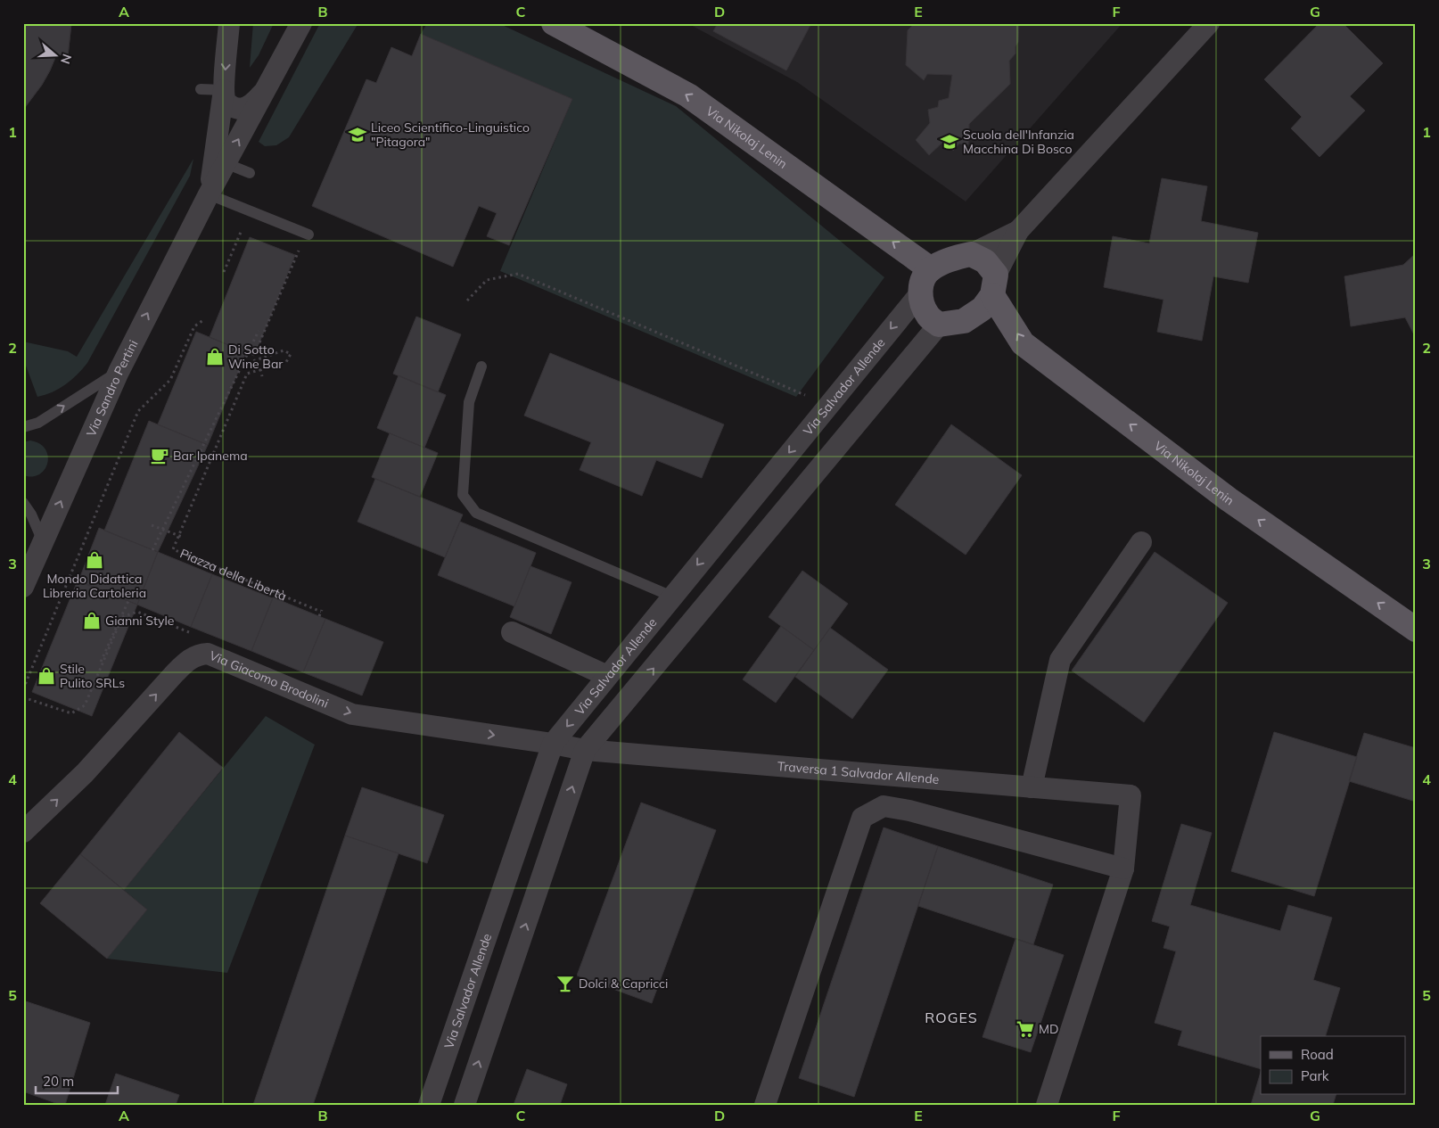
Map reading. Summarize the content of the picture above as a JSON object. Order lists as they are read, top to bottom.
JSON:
{
  "streets": {
    "main road": ["Via Nikolaj Lenin"],
    "street": [
      "Via Salvador Allende",
      "Via Sandro Pertini",
      "Via Giacomo Brodolini",
      "Traversa 1 Salvador Allende"
    ],
    "path": ["Piazza della Libertà"]
  },
  "crossings": [
    ["Via Nikolaj Lenin", "Via Salvador Allende"],
    ["Via Salvador Allende", "Via Giacomo Brodolini"],
    ["Via Giacomo Brodolini", "Traversa 1 Salvador Allende"]
  ],
  "one_way": ["Via Nikolaj Lenin", "Via Giacomo Brodolini"],
  "districts": ["ROGES"],
  "places": {
    "school or university": ["Liceo Scientifico-Linguistico \"Pitagora\"", "Scuola dell'Infanzia Macchina Di Bosco"],
    "shop": [
      "Di Sotto Wine Bar",
      "Mondo Didattica Libreria Cartoleria",
      "Gianni Style",
      "Stile Pulito SRLs"
    ],
    "cafe": ["Bar Ipanema"],
    "bar": ["Dolci & Capricci"],
    "supermarket": ["MD"]
  },
  "legend": ["Road", "Park"],
  "scale_bar": "20 m",
  "north": "right",
  "grid": {
    "columns": [
      "A",
      "B",
      "C",
      "D",
      "E",
      "F",
      "G"
    ],
    "rows": [
      "1",
      "2",
      "3",
      "4",
      "5"
    ]
  }
}
